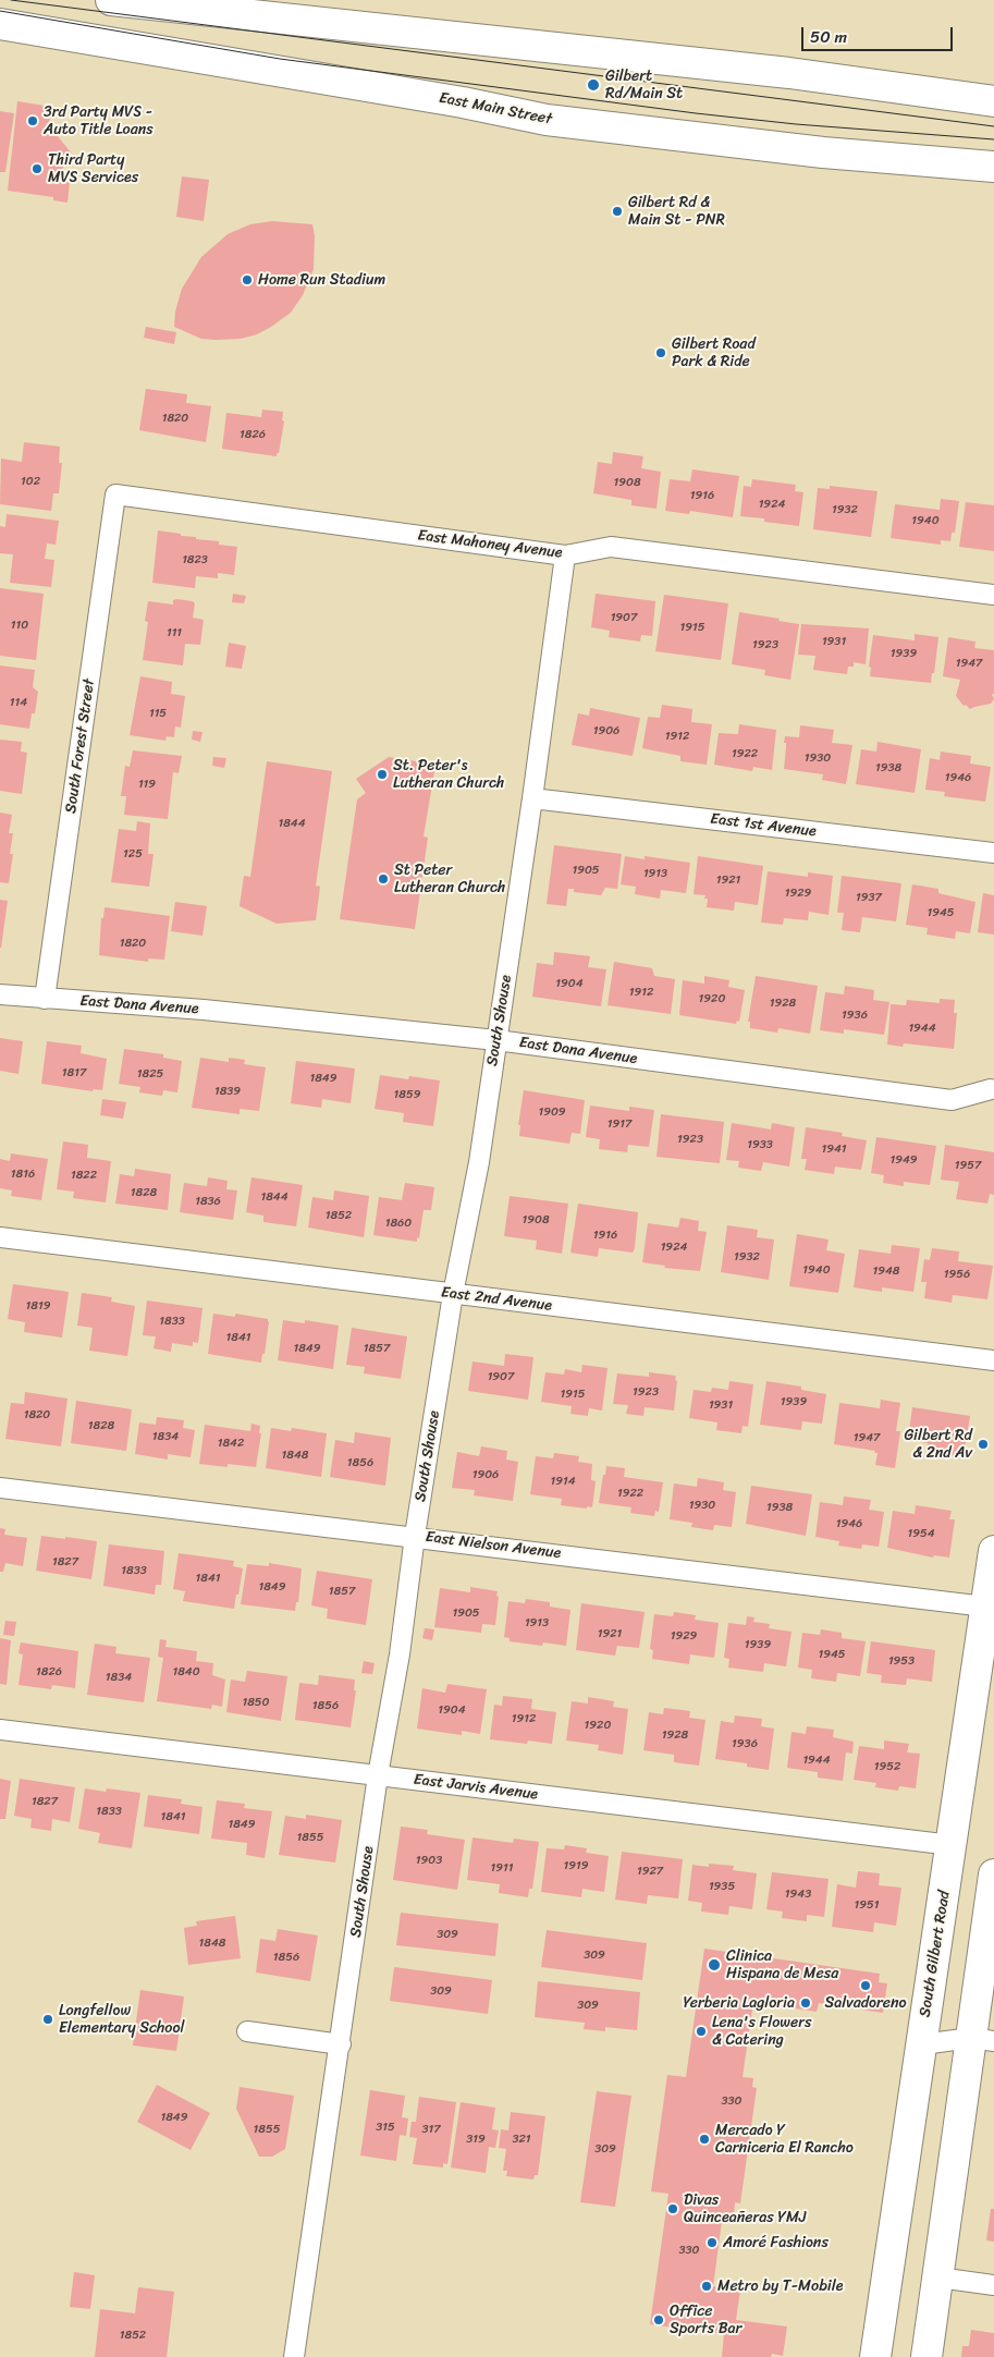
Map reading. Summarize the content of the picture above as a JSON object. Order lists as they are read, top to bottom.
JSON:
{
  "streets": {
    "main road": ["East Main Street", "South Gilbert Road"],
    "street": [
      "East Mahoney Avenue",
      "South Forest Street",
      "East 1st Avenue",
      "East Dana Avenue",
      "South Shouse",
      "East 2nd Avenue",
      "East Nielson Avenue",
      "East Jarvis Avenue"
    ]
  },
  "crossings": [
    ["East Mahoney Avenue", "South Forest Street"],
    ["East Mahoney Avenue", "South Shouse"],
    ["South Forest Street", "East Dana Avenue"],
    ["East 1st Avenue", "South Shouse"],
    ["East Dana Avenue", "South Shouse"],
    ["South Shouse", "East 2nd Avenue"],
    ["South Shouse", "East Nielson Avenue"],
    ["South Shouse", "East Jarvis Avenue"],
    ["East Nielson Avenue", "South Gilbert Road"],
    ["East Jarvis Avenue", "South Gilbert Road"]
  ],
  "places": [
    "Gilbert Rd/Main St",
    "3rd Party MVS - Auto Title Loans",
    "Third Party MVS Services",
    "Gilbert Rd & Main St - PNR",
    "Home Run Stadium",
    "Gilbert Road Park & Ride",
    "St. Peter's Lutheran Church",
    "St Peter Lutheran Church",
    "Gilbert Rd & 2nd Av",
    "Clinica Hispana de Mesa",
    "Salvadoreno",
    "Yerberia Lagloria",
    "Longfellow Elementary School",
    "Lena's Flowers & Catering",
    "Mercado Y Carniceria El Rancho",
    "Divas Quinceañeras YMJ",
    "Amoré Fashions",
    "Metro by T-Mobile",
    "Office Sports Bar"
  ],
  "house_numbers": [
    "1820",
    "1826",
    "102",
    "1908",
    "1916",
    "1924",
    "1932",
    "1940",
    "1823",
    "1907",
    "110",
    "1915",
    "111",
    "1931",
    "1923",
    "1939",
    "1947",
    "114",
    "115",
    "1906",
    "1912",
    "1922",
    "1930",
    "1938",
    "1946",
    "119",
    "1844",
    "125",
    "1905",
    "1913",
    "1921",
    "1929",
    "1937",
    "1945",
    "1820",
    "1904",
    "1912",
    "1920",
    "1928",
    "1936",
    "1944",
    "1817",
    "1825",
    "1849",
    "1839",
    "1859",
    "1909",
    "1917",
    "1923",
    "1933",
    "1941",
    "1949",
    "1957",
    "1816",
    "1822",
    "1828",
    "1844",
    "1836",
    "1852",
    "1908",
    "1860",
    "1916",
    "1924",
    "1932",
    "1940",
    "1948",
    "1956",
    "1819",
    "1833",
    "1841",
    "1849",
    "1857",
    "1907",
    "1923",
    "1915",
    "1939",
    "1931",
    "1820",
    "1828",
    "1834",
    "1947",
    "1842",
    "1848",
    "1856",
    "1906",
    "1914",
    "1922",
    "1930",
    "1938",
    "1946",
    "1954",
    "1827",
    "1833",
    "1841",
    "1849",
    "1857",
    "1905",
    "1913",
    "1921",
    "1929",
    "1939",
    "1945",
    "1953",
    "1826",
    "1840",
    "1834",
    "1850",
    "1856",
    "1904",
    "1912",
    "1920",
    "1928",
    "1936",
    "1944",
    "1952",
    "1827",
    "1833",
    "1841",
    "1849",
    "1855",
    "1903",
    "1919",
    "1911",
    "1927",
    "1935",
    "1943",
    "1951",
    "309",
    "1848",
    "309",
    "1856",
    "309",
    "309",
    "330",
    "1849",
    "315",
    "1855",
    "317",
    "319",
    "321",
    "309",
    "330",
    "1852"
  ],
  "scale_bar": "50 m"
}
